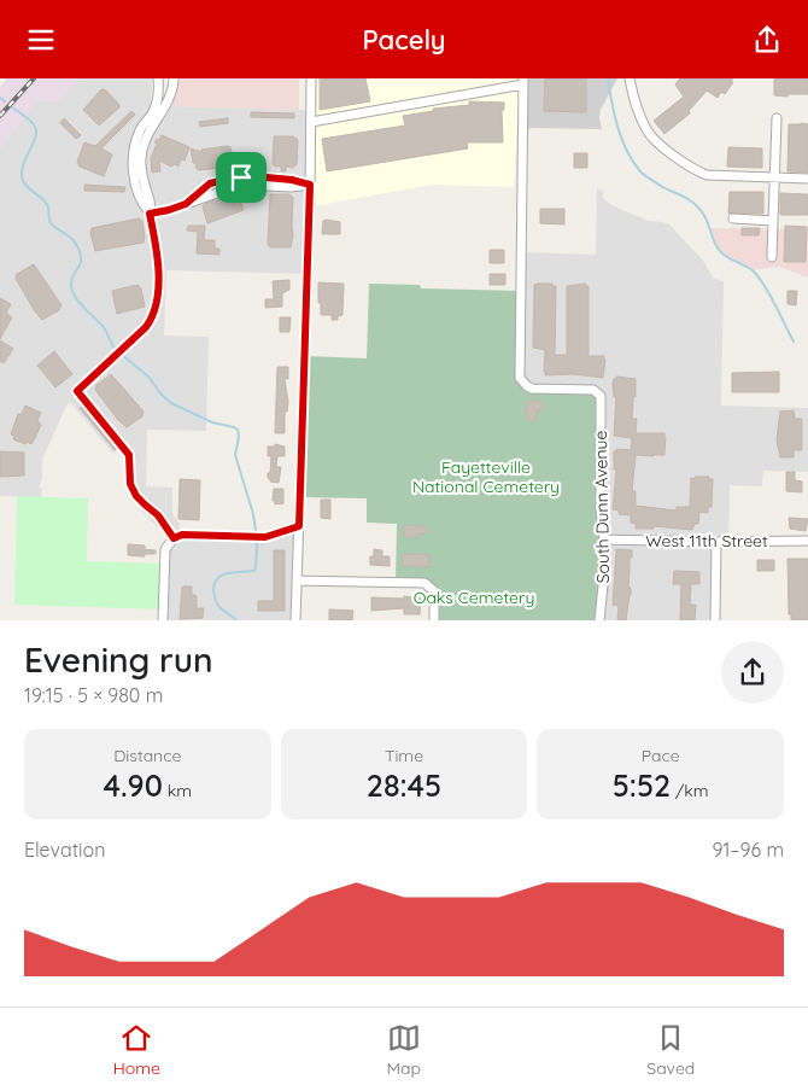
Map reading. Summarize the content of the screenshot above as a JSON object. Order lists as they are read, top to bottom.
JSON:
{
  "streets": {
    "street": ["South Dunn Avenue", "West 11th Street"]
  },
  "crossings": [
    ["South Dunn Avenue", "West 11th Street"]
  ],
  "parks": ["Fayetteville National Cemetery", "Oaks Cemetery"],
  "page": {
    "header": "Pacely",
    "heading": ["Evening run", "19:15 · 5 × 980 m"],
    "stats": [
      ["Distance", "4.90 km"],
      ["Time", "28:45"],
      ["Pace", "5:52 /km"]
    ],
    "chart": ["Elevation", "91–96 m"],
    "tabs": ["Home", "Map", "Saved"]
  }
}
